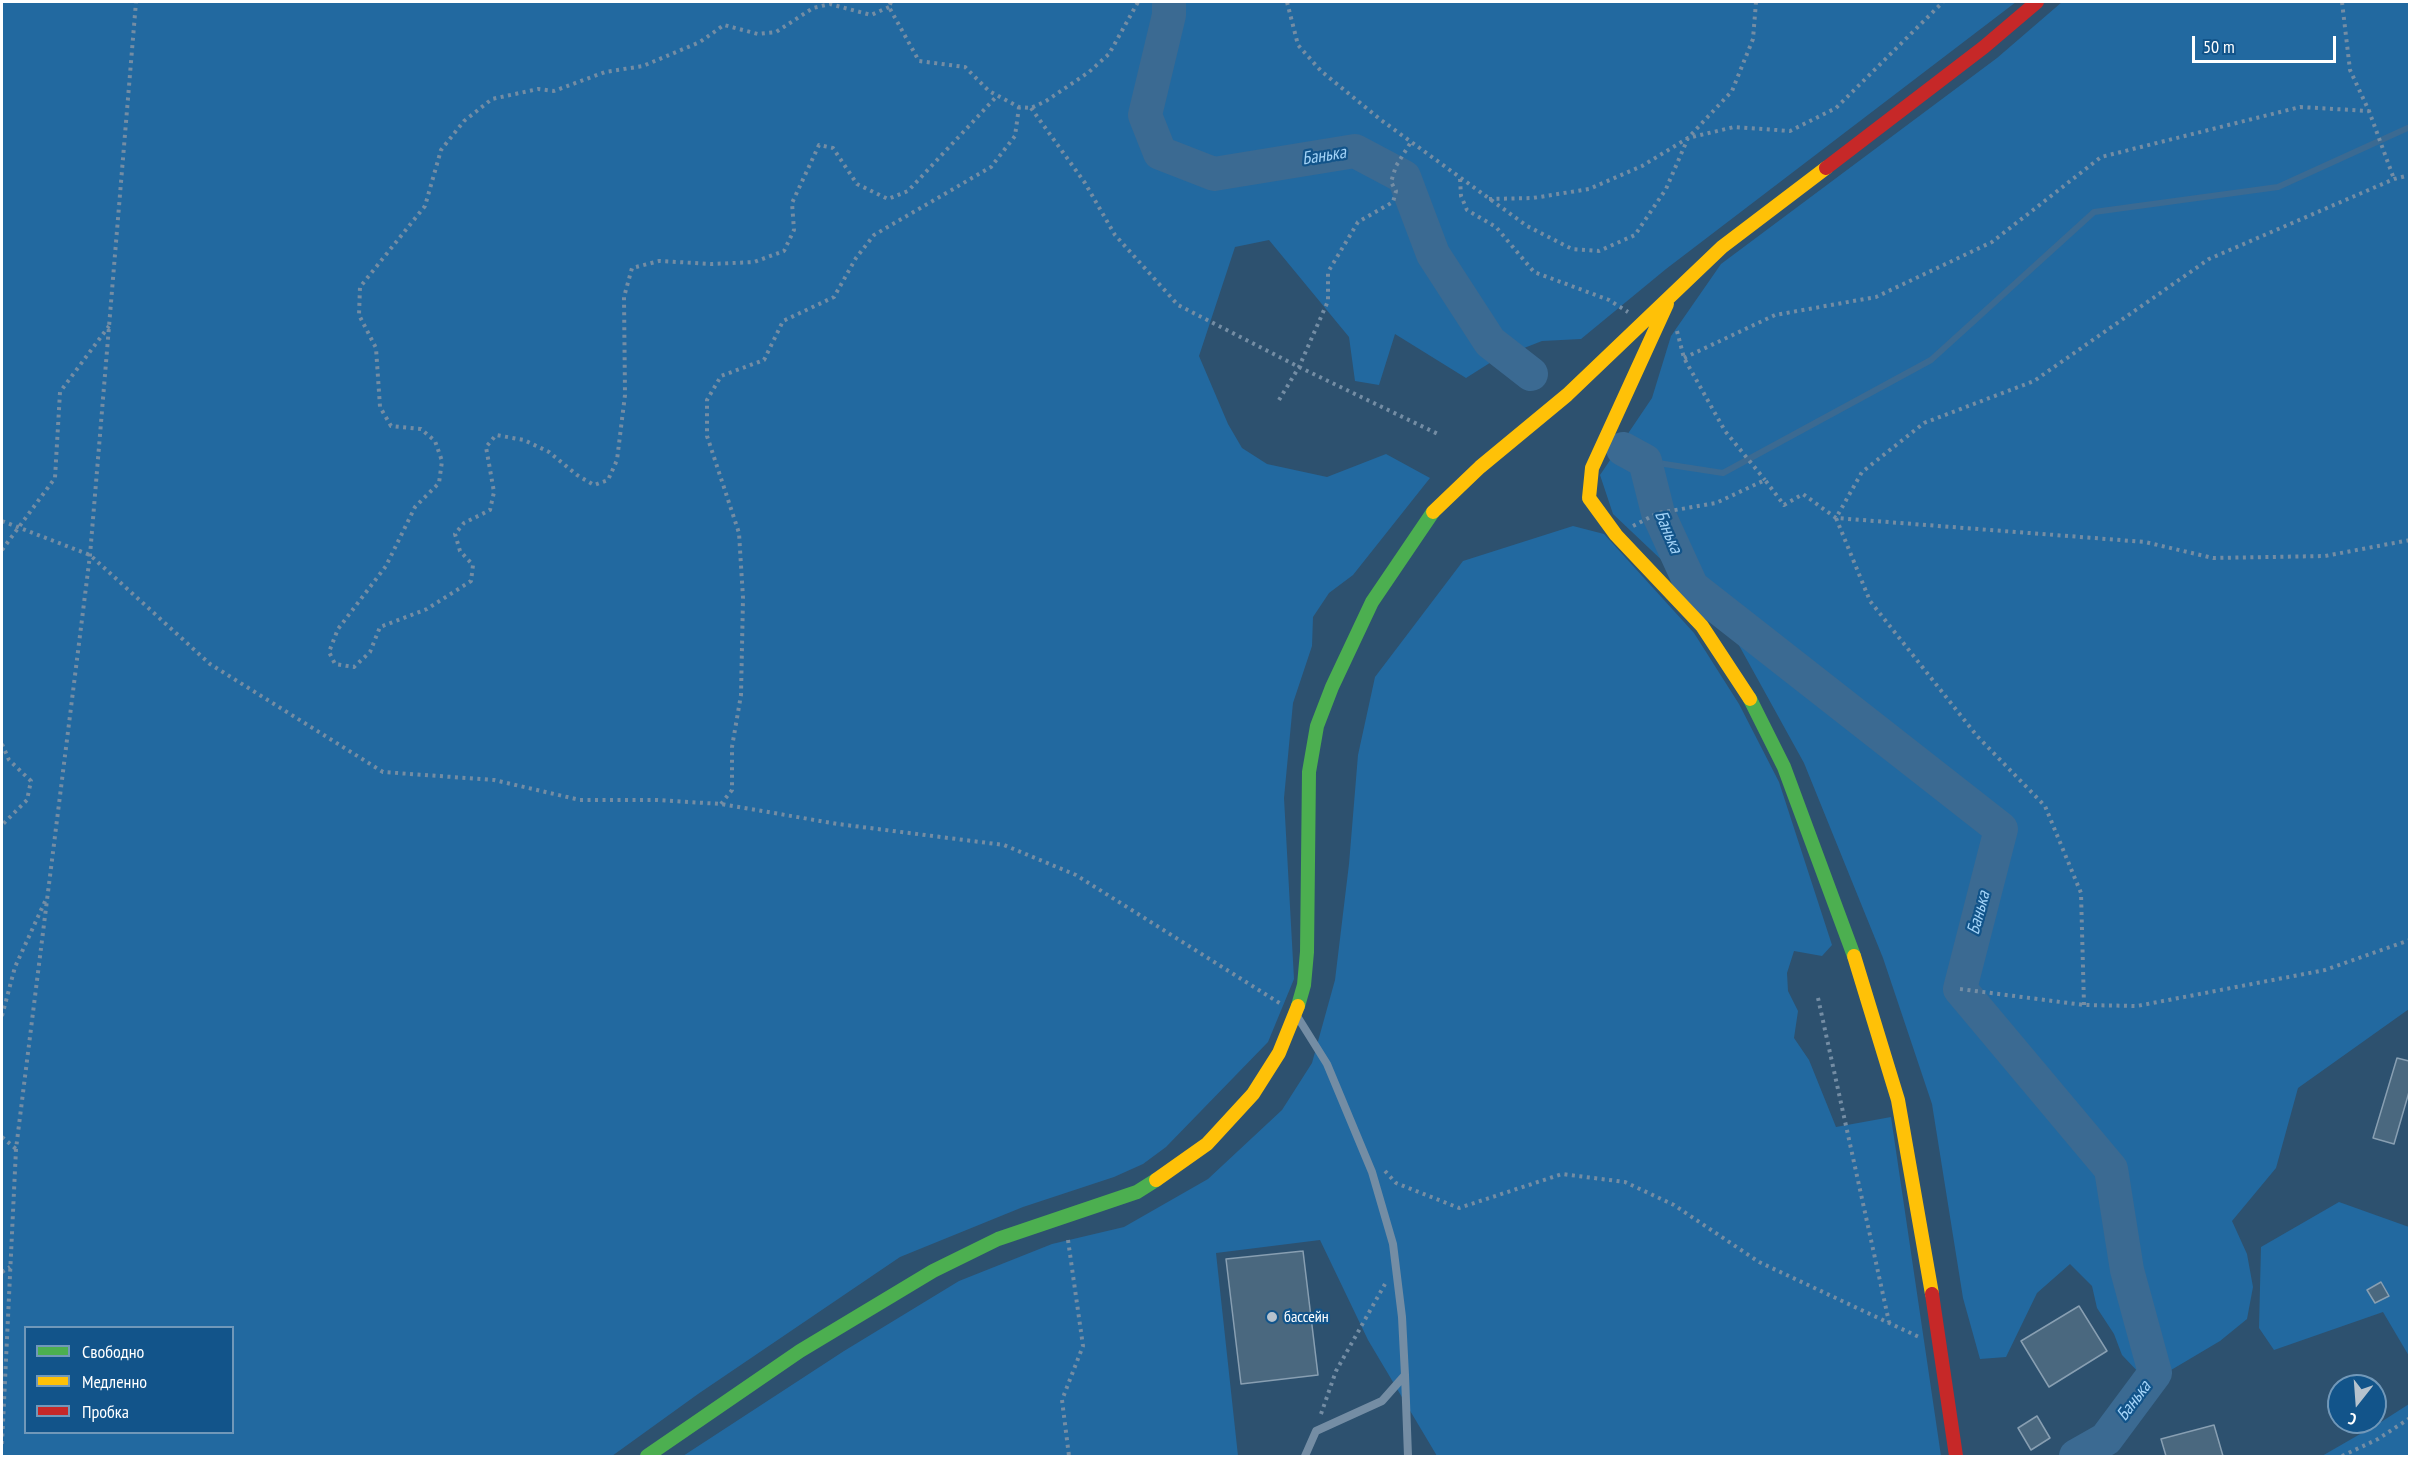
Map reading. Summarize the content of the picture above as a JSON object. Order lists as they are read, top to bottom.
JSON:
{
  "water": ["Банька"],
  "places": ["бассейн"],
  "legend": ["Свободно", "Медленно", "Пробка"],
  "scale_bar": "50 m",
  "north": "bottom"
}
